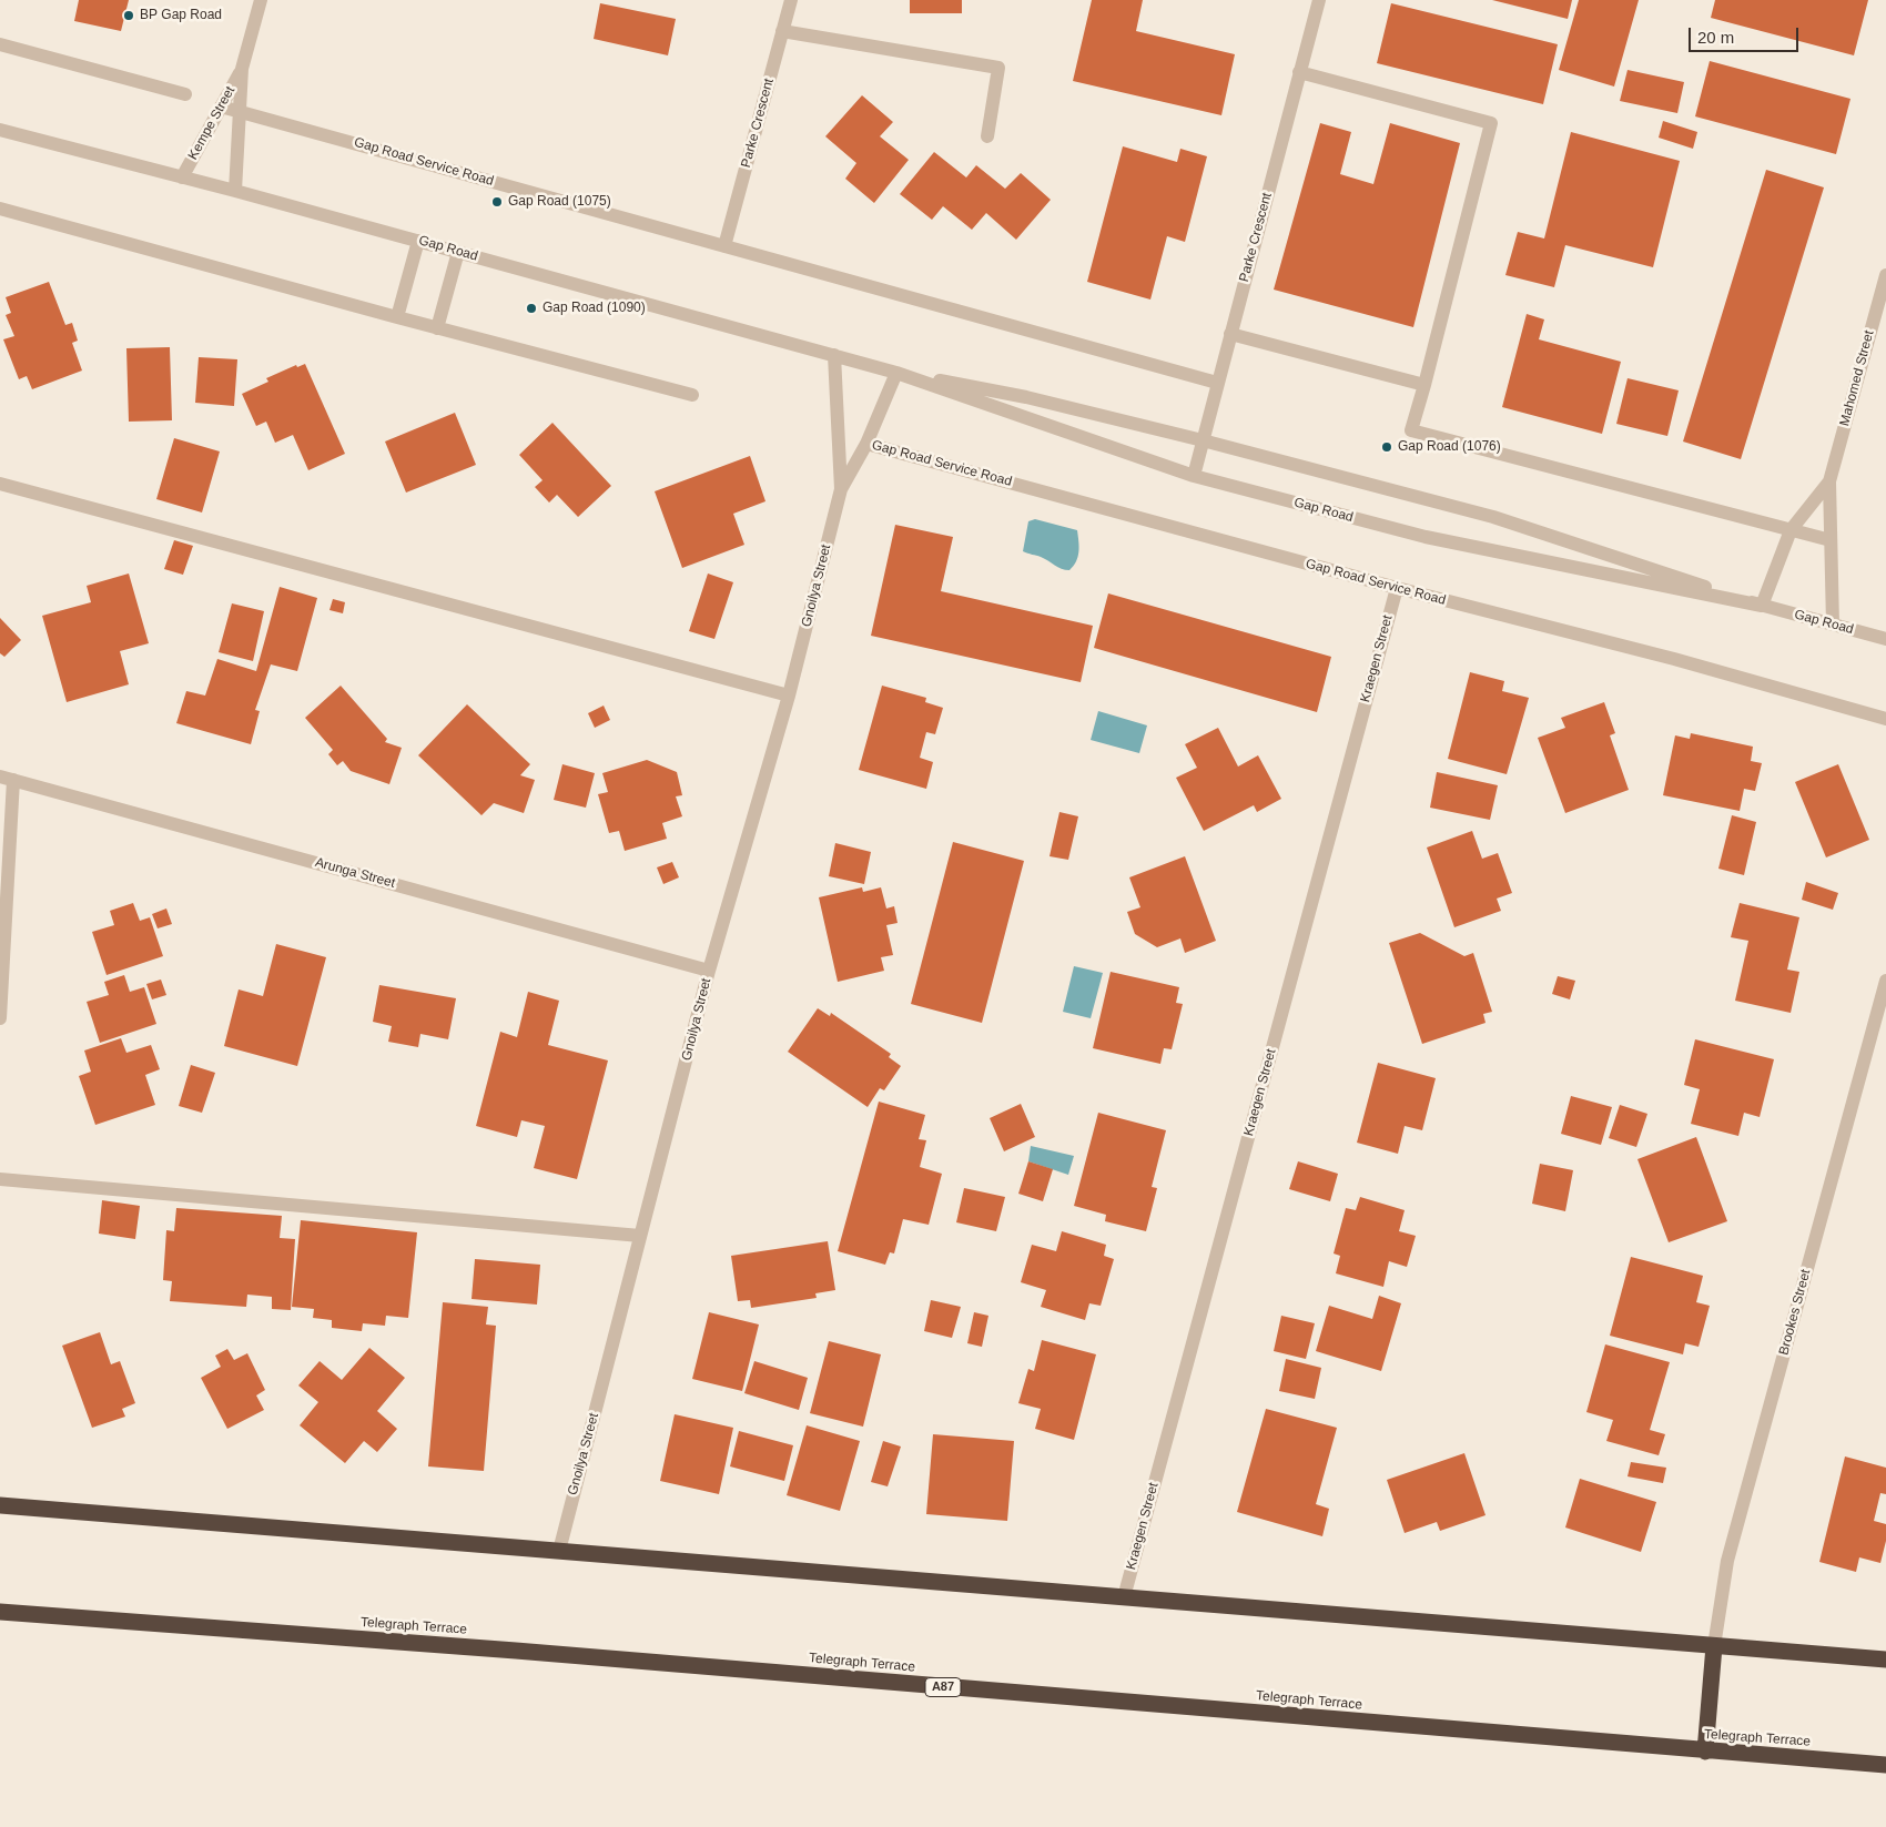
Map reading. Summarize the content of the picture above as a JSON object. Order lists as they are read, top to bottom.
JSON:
{
  "streets": {
    "highway": ["Telegraph Terrace", "A87"],
    "street": [
      "Kempe Street",
      "Parke Crescent",
      "Gap Road Service Road",
      "Gap Road",
      "Mahomed Street",
      "Gnoilya Street",
      "Kraegen Street",
      "Arunga Street",
      "Brookes Street"
    ]
  },
  "crossings": [
    ["Kempe Street", "Gap Road Service Road"],
    ["Kempe Street", "Gap Road"],
    ["Parke Crescent", "Gap Road Service Road"],
    ["Parke Crescent", "Gap Road"],
    ["Gap Road Service Road", "Gnoilya Street"],
    ["Gap Road Service Road", "Kraegen Street"],
    ["Gap Road", "Mahomed Street"],
    ["Gap Road", "Gnoilya Street"],
    ["Gnoilya Street", "Arunga Street"]
  ],
  "places": [
    "BP Gap Road",
    "Gap Road (1075)",
    "Gap Road (1090)",
    "Gap Road (1076)"
  ],
  "scale_bar": "20 m"
}
